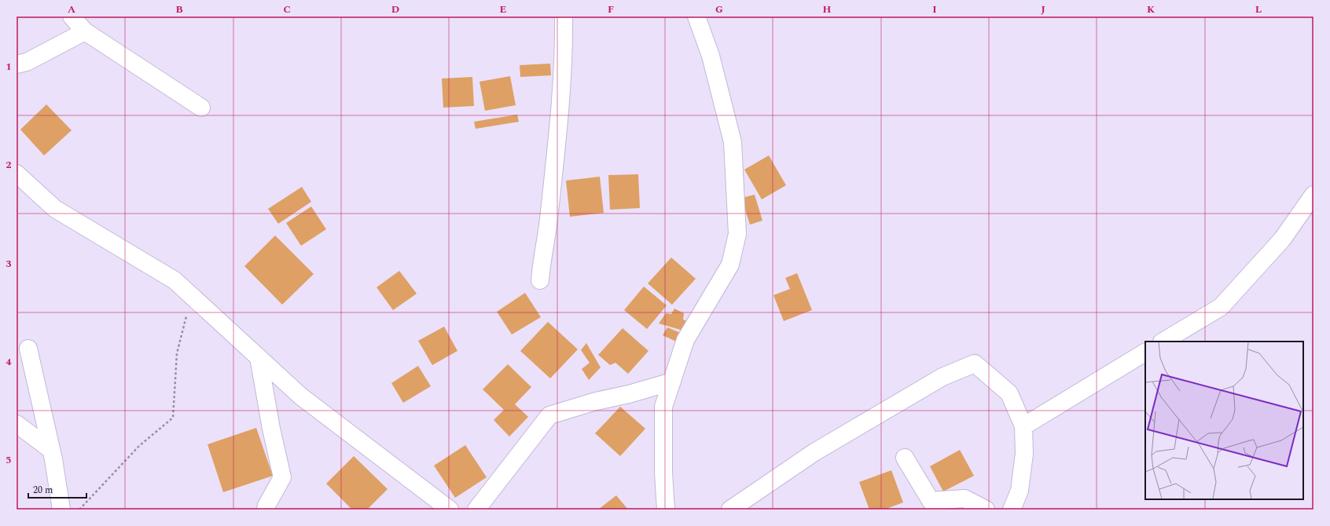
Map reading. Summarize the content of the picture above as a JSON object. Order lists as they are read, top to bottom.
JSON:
{
  "scale_bar": "20 m",
  "grid": {
    "columns": [
      "A",
      "B",
      "C",
      "D",
      "E",
      "F",
      "G",
      "H",
      "I",
      "J",
      "K",
      "L"
    ],
    "rows": [
      "1",
      "2",
      "3",
      "4",
      "5"
    ]
  }
}
